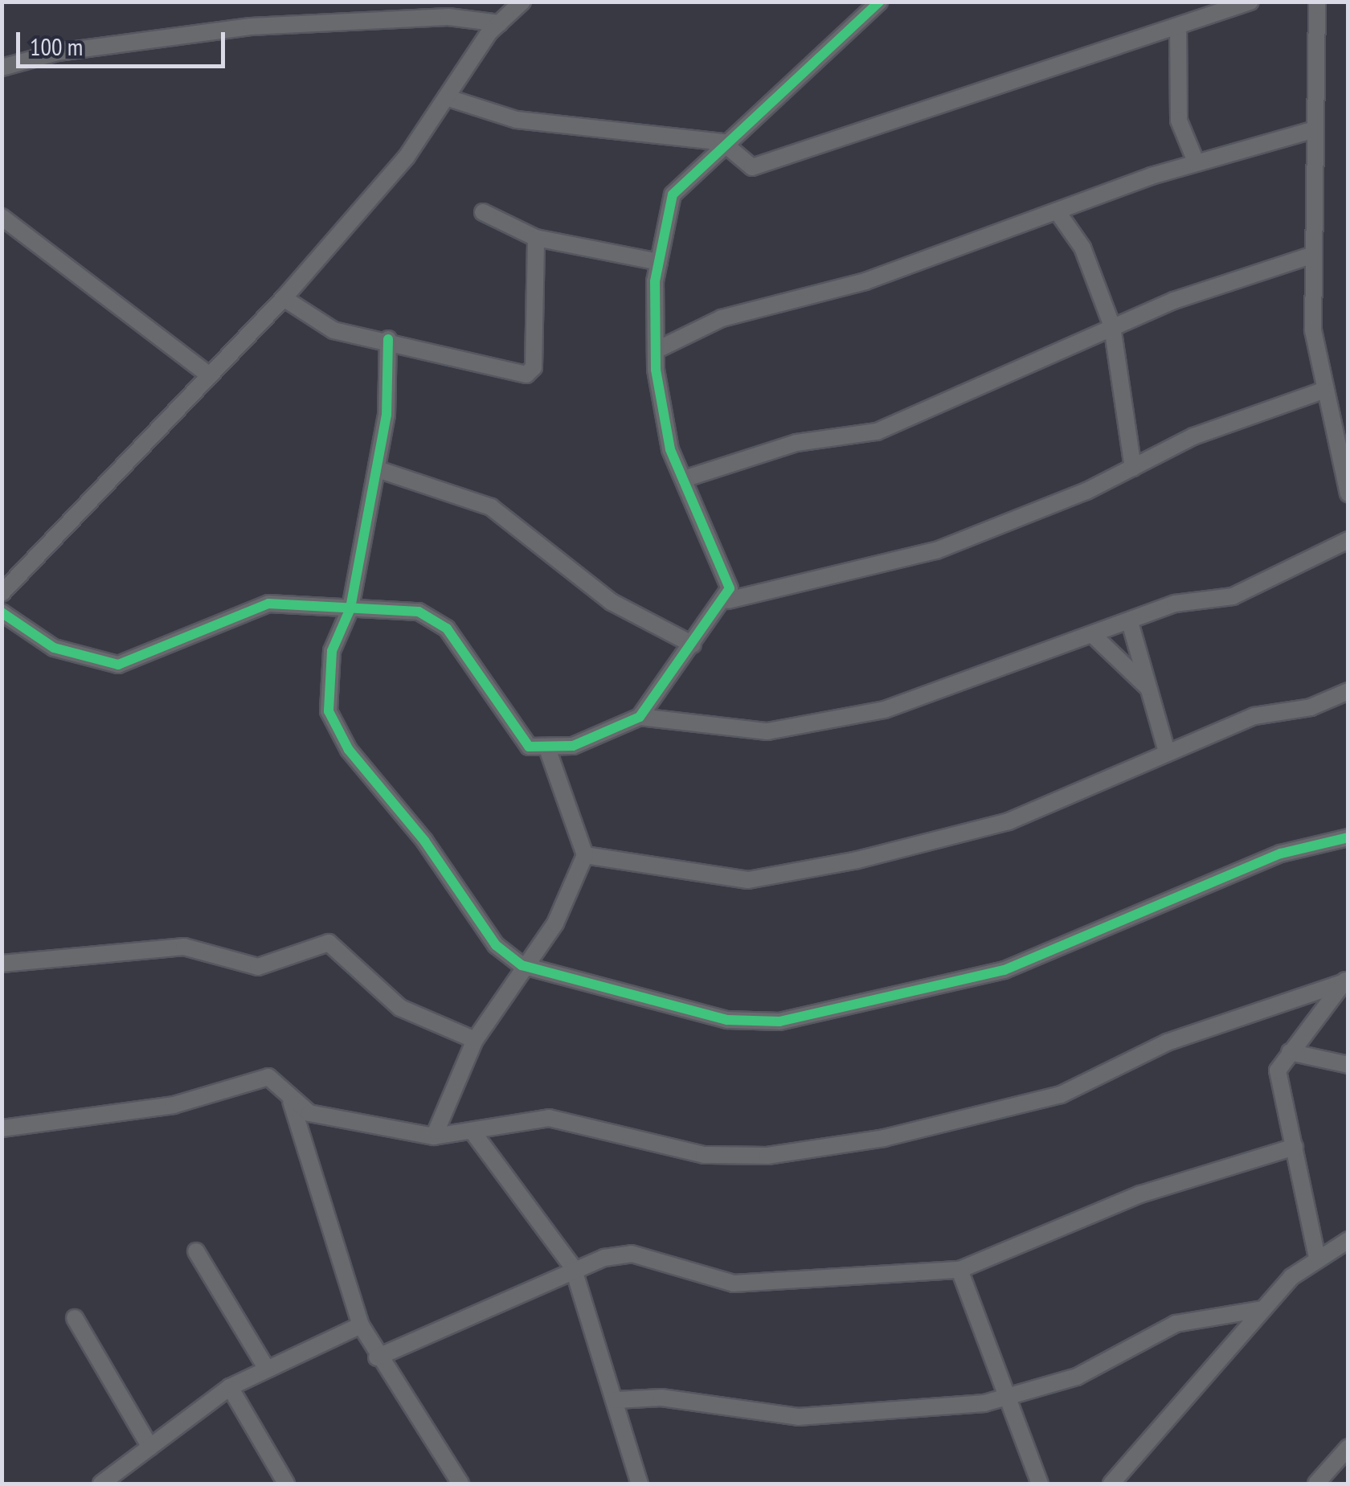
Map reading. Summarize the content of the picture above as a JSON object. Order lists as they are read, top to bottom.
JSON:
{
  "scale_bar": "100 m"
}
